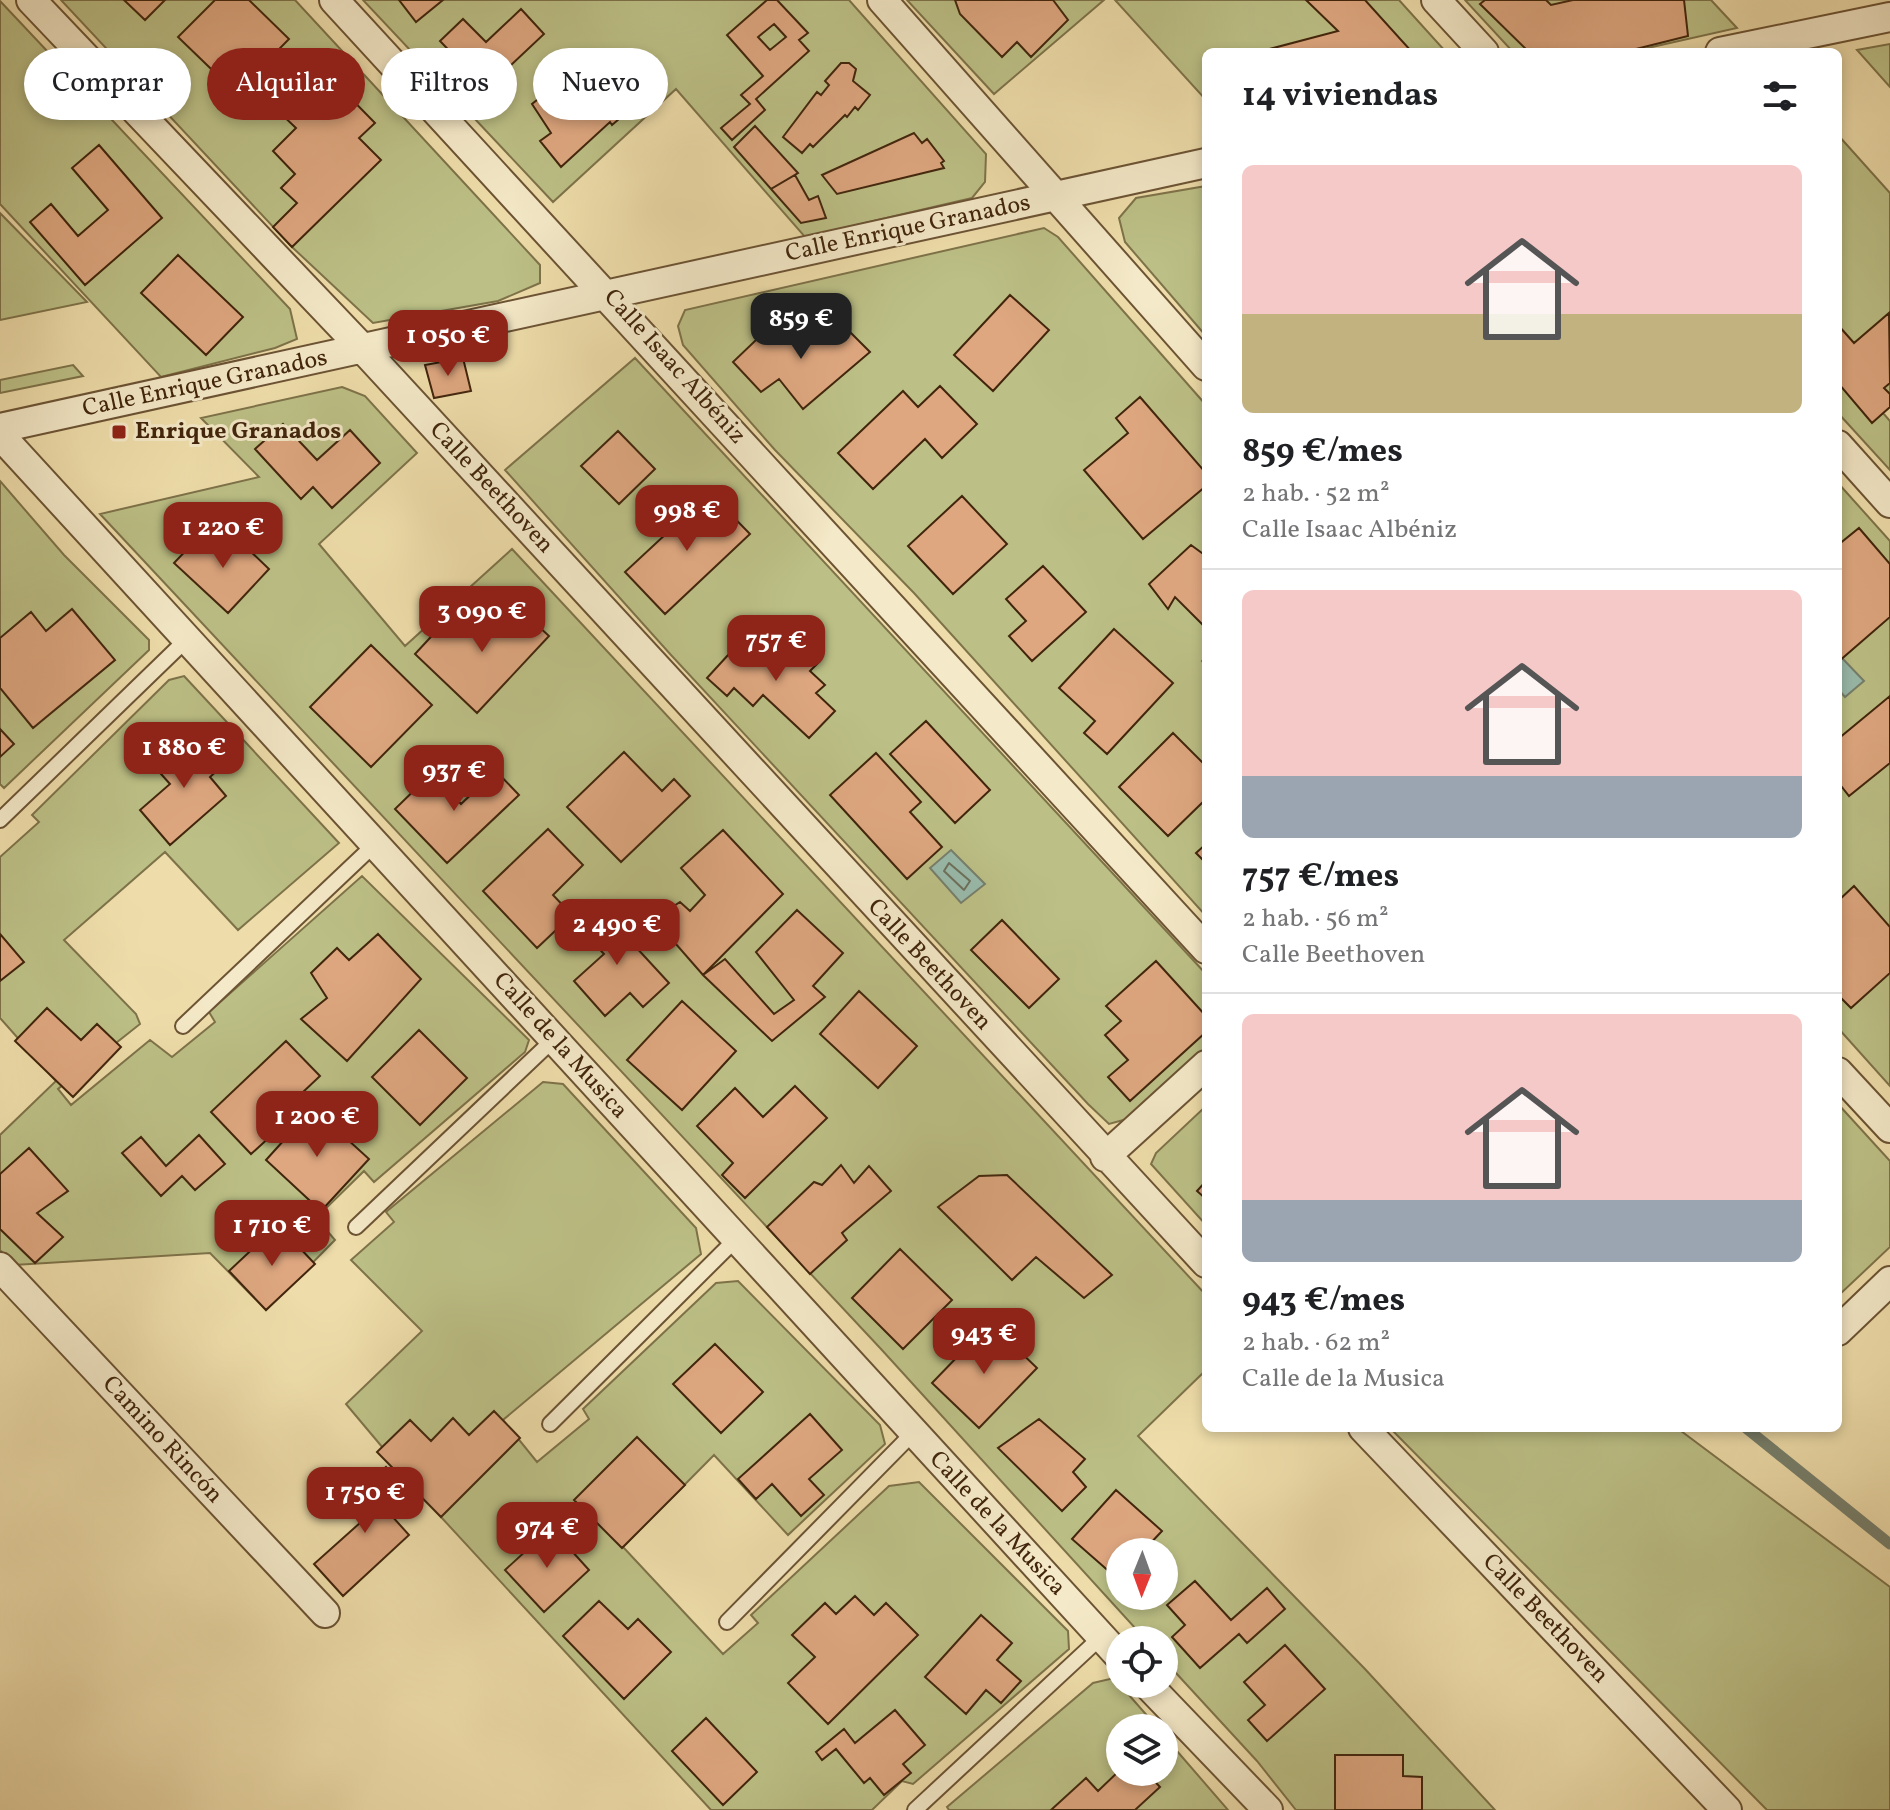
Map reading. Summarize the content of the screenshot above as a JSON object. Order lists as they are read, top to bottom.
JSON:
{
  "streets": {
    "street": [
      "Calle Enrique Granados",
      "Calle Isaac Albéniz",
      "Calle Beethoven",
      "Calle de la Musica",
      "Camino Rincón"
    ]
  },
  "crossings": [
    ["Calle Enrique Granados", "Calle Isaac Albéniz"],
    ["Calle Enrique Granados", "Calle Beethoven"]
  ],
  "places": {
    "transit": ["Enrique Granados"]
  },
  "north": "bottom",
  "page": {
    "chip": [
      "Comprar",
      "Alquilar",
      "Filtros",
      "Nuevo"
    ],
    "heading": "14 viviendas",
    "list": [
      {
        "name": "859 €/mes",
        "note": "2 hab. · 52 m² · Calle Isaac Albéniz"
      },
      {
        "name": "757 €/mes",
        "note": "2 hab. · 56 m² · Calle Beethoven"
      },
      {
        "name": "943 €/mes",
        "note": "2 hab. · 62 m² · Calle de la Musica"
      }
    ],
    "price": [
      "859 €",
      "1 050 €",
      "998 €",
      "1 220 €",
      "3 090 €",
      "757 €",
      "1 880 €",
      "937 €",
      "2 490 €",
      "1 200 €",
      "1 710 €",
      "943 €",
      "1 750 €",
      "974 €"
    ]
  }
}
